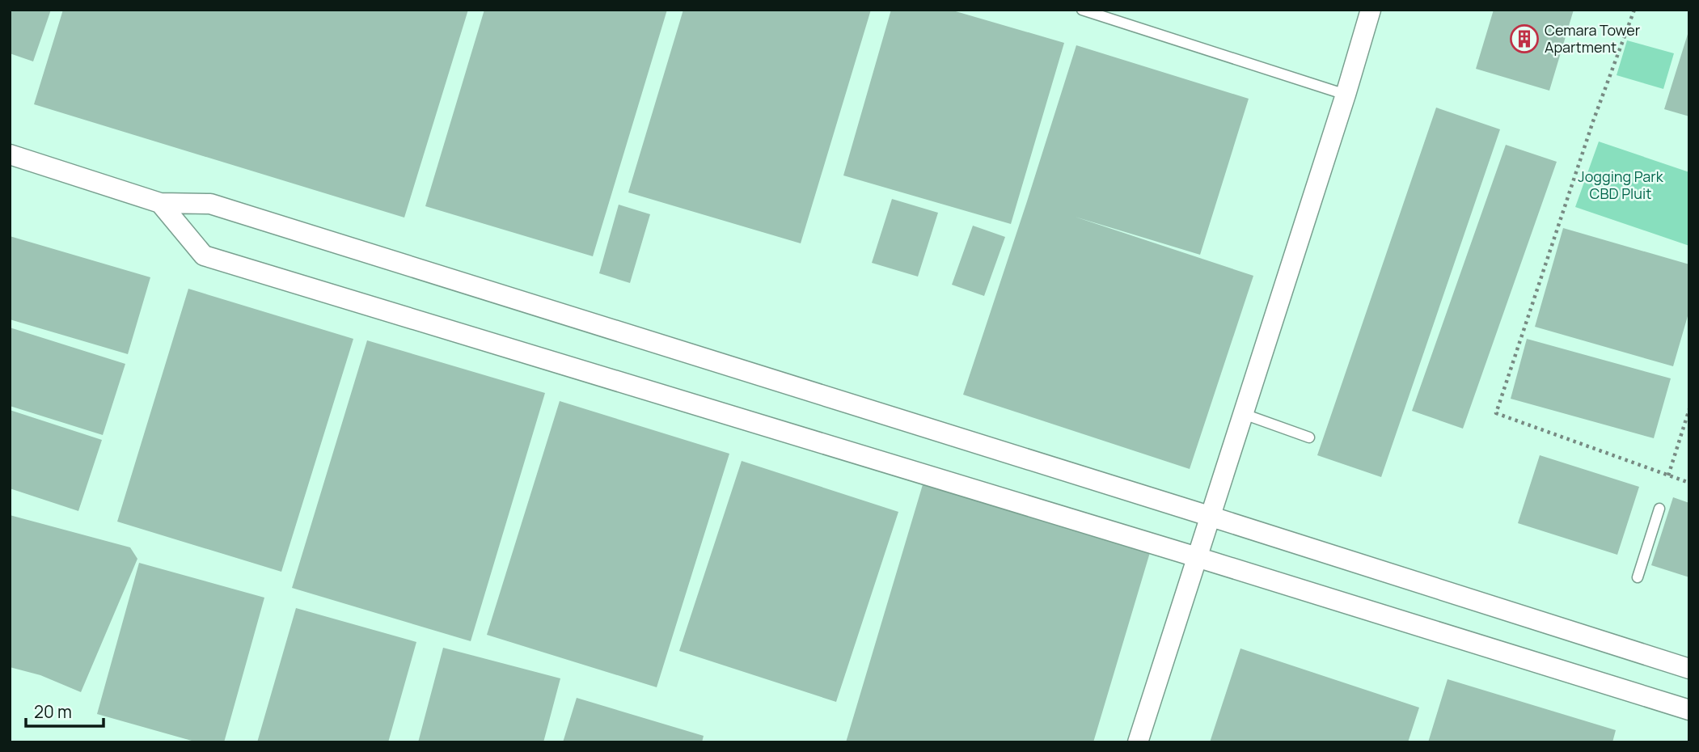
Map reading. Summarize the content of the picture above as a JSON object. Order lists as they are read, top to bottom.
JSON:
{
  "parks": ["Jogging Park CBD Pluit"],
  "places": {
    "building": ["Cemara Tower Apartment"]
  },
  "scale_bar": "20 m"
}
